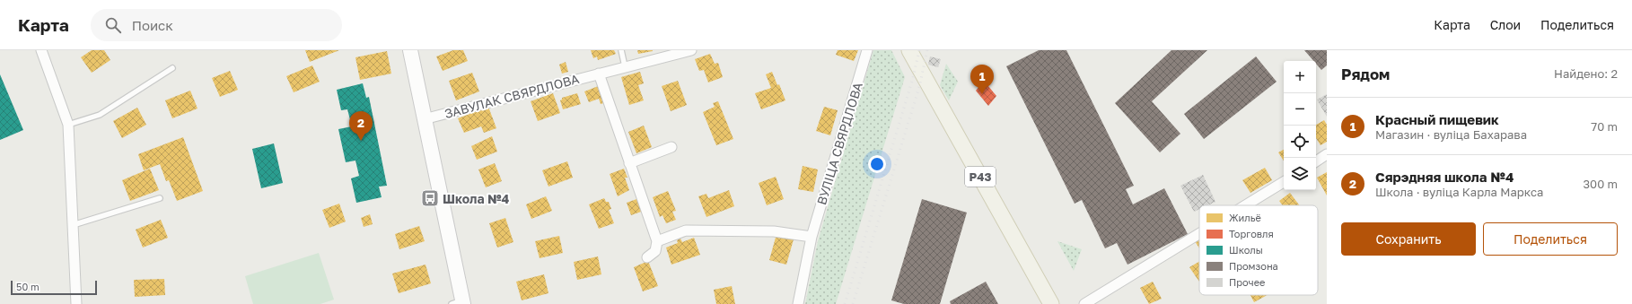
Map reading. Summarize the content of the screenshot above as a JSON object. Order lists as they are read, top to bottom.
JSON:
{
  "streets": {
    "main road": ["Р43"],
    "street": ["ЗАВУЛАК СВЯРДЛОВА", "ВУЛІЦА СВЯРДЛОВА"]
  },
  "places": {
    "bus stop": ["Школа №4"]
  },
  "legend": [
    "Жильё",
    "Торговля",
    "Школы",
    "Промзона",
    "Прочее"
  ],
  "scale_bar": "50 m",
  "page": {
    "header": "Карта",
    "search": "Поиск",
    "nav": ["Карта", "Слои", "Поделиться"],
    "heading": ["Рядом", "Найдено: 2"],
    "map_buttons": ["+", "−"],
    "pins": ["1", "2"],
    "list": [
      {
        "mark": "1",
        "name": "Красный пищевик",
        "note": "Магазин · вуліца Бахарава",
        "value": "70 m"
      },
      {
        "mark": "2",
        "name": "Сярэдняя школа №4",
        "note": "Школа · вуліца Карла Маркса",
        "value": "300 m"
      }
    ],
    "buttons": ["Сохранить", "Поделиться"],
    "scale": "50 m"
  }
}
